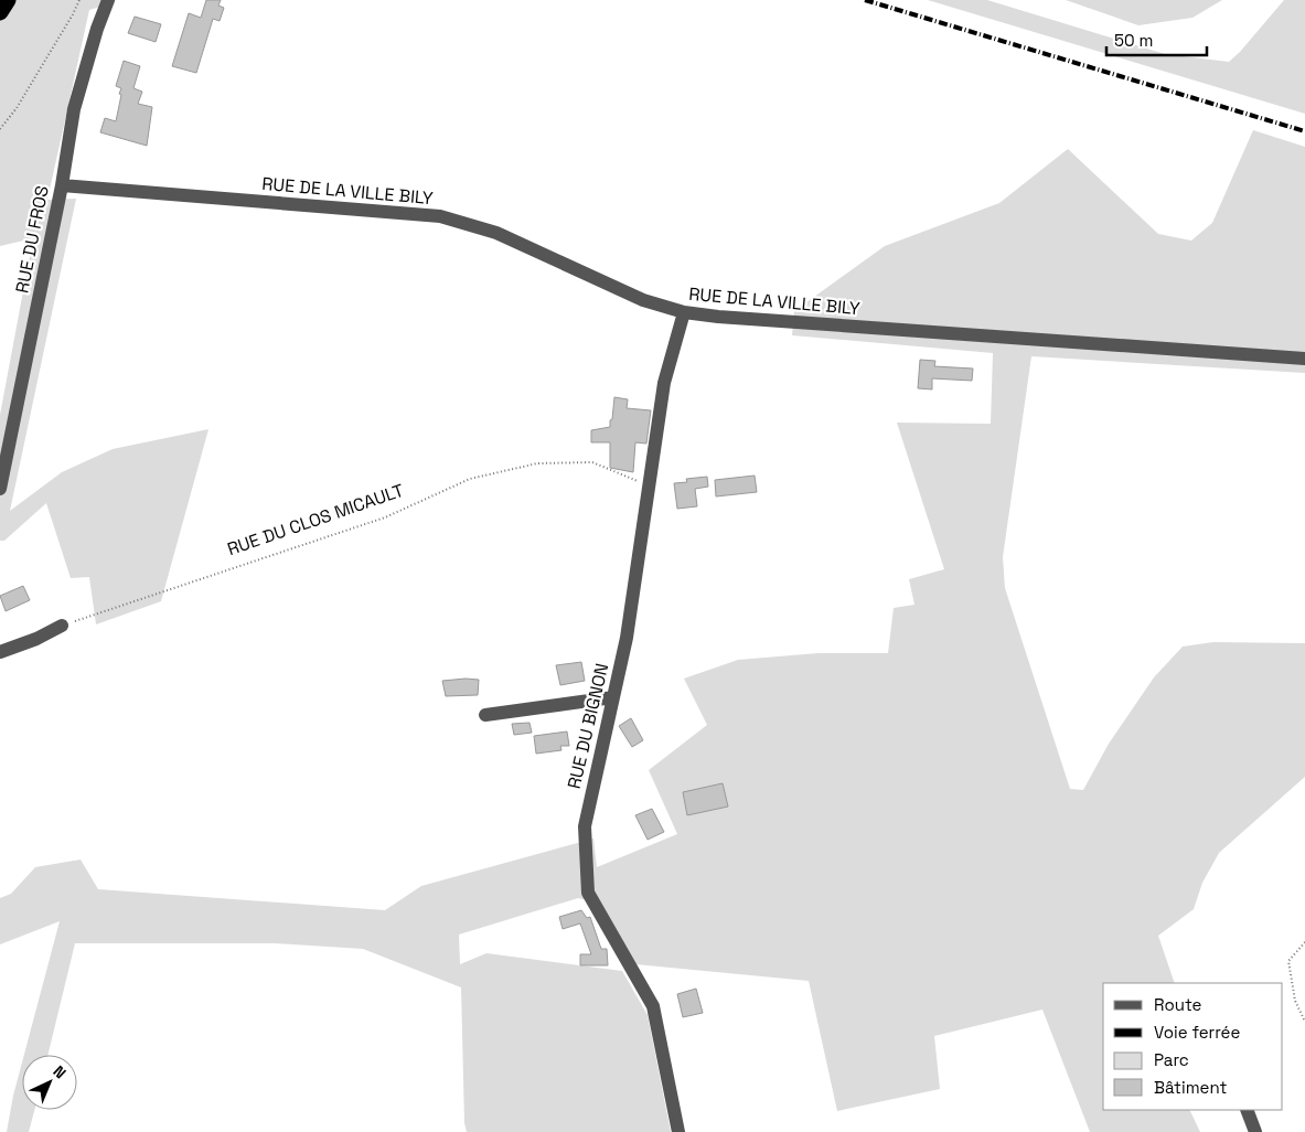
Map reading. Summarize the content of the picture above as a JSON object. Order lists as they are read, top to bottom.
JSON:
{
  "streets": {
    "street": ["RUE DE LA VILLE BILY", "RUE DU FROS", "RUE DU BIGNON"],
    "path": ["RUE DU CLOS MICAULT"]
  },
  "crossings": [
    ["RUE DE LA VILLE BILY", "RUE DU FROS"],
    ["RUE DE LA VILLE BILY", "RUE DU BIGNON"],
    ["RUE DU CLOS MICAULT", "RUE DU BIGNON"]
  ],
  "legend": [
    "Route",
    "Voie ferrée",
    "Parc",
    "Bâtiment"
  ],
  "scale_bar": "50 m",
  "north": "top right"
}
